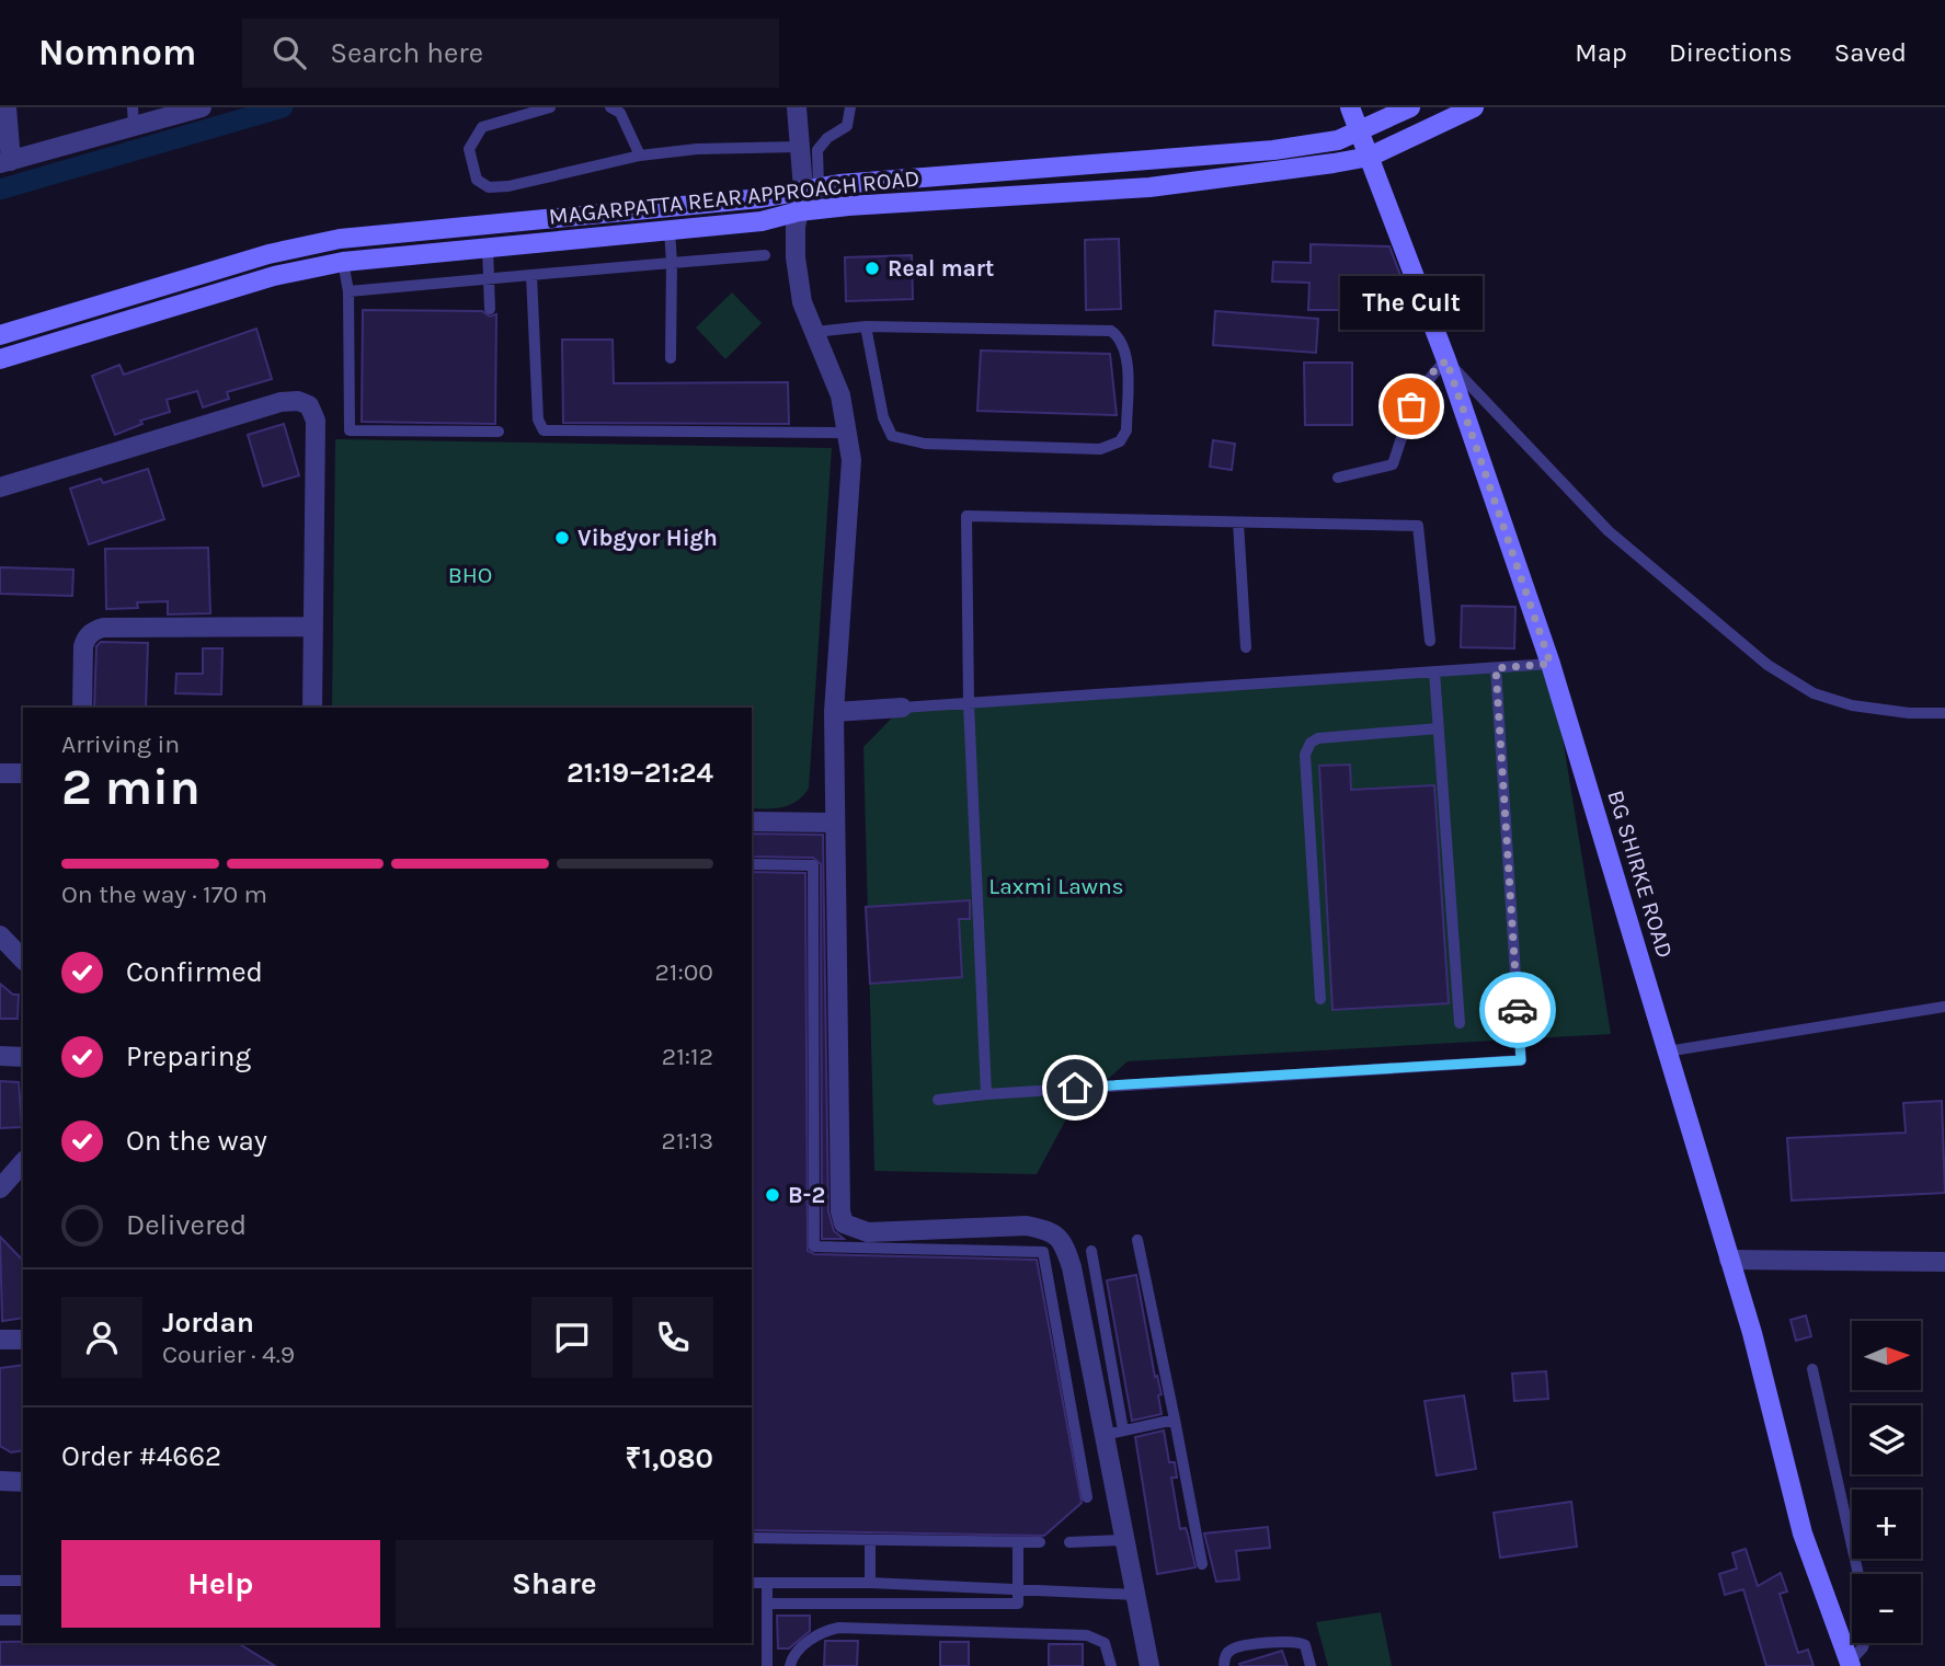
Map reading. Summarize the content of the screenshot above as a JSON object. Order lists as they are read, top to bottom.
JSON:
{
  "streets": {
    "street": ["MAGARPATTA REAR APPROACH ROAD", "BG SHIRKE ROAD"]
  },
  "crossings": [
    ["MAGARPATTA REAR APPROACH ROAD", "BG SHIRKE ROAD"]
  ],
  "parks": ["BHO", "Laxmi Lawns"],
  "places": [
    "Real mart",
    "The Cult",
    "Vibgyor High",
    "B-2"
  ],
  "north": "right",
  "page": {
    "header": "Nomnom",
    "search": "Search here",
    "nav": ["Map", "Directions", "Saved"],
    "bubble": "The Cult",
    "heading": ["2 min", "Arriving in", "21:19–21:24"],
    "panel": [
      "Jordan",
      "Courier · 4.9",
      "Order #4662",
      "₹1,080"
    ],
    "bar": "On the way · 170 m",
    "list": [
      ["Confirmed", "21:00"],
      ["Preparing", "21:12"],
      ["On the way", "21:13"],
      "Delivered"
    ],
    "map_buttons": ["+", "−"],
    "buttons": ["Help", "Share"]
  }
}
